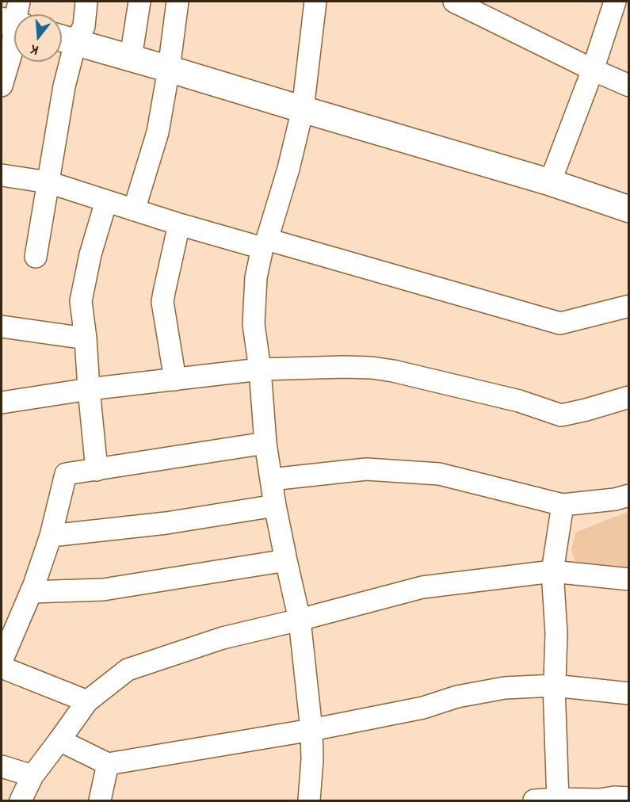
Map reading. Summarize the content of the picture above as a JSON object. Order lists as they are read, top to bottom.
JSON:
{
  "north": "bottom"
}
